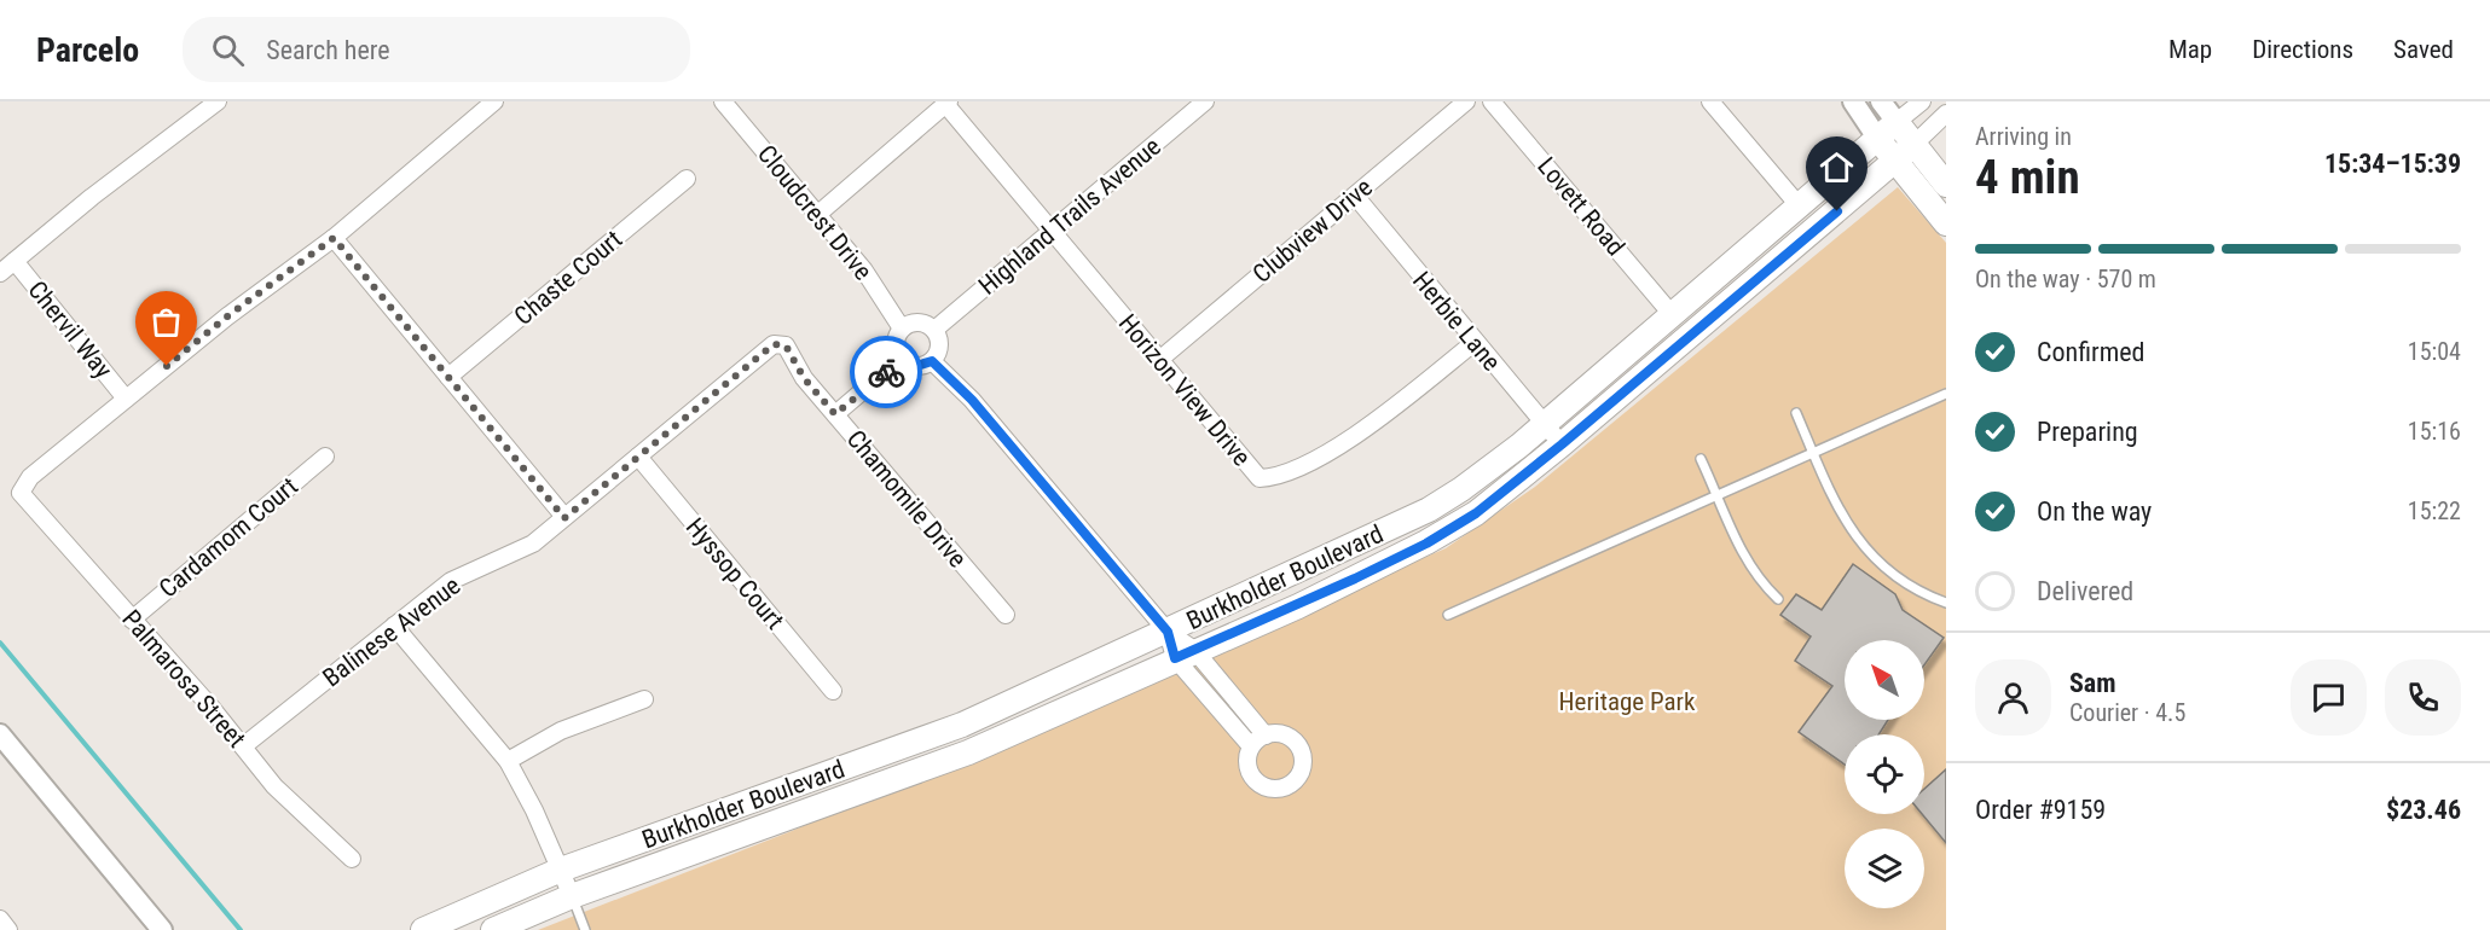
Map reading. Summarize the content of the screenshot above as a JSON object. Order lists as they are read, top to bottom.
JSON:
{
  "streets": {
    "main road": ["Burkholder Boulevard"],
    "street": [
      "Lovett Road",
      "Cloudcrest Drive",
      "Highland Trails Avenue",
      "Clubview Drive",
      "Chaste Court",
      "Herbie Lane",
      "Chervil Way",
      "Horizon View Drive",
      "Chamomile Drive",
      "Cardamom Court",
      "Hyssop Court",
      "Balinese Avenue",
      "Palmarosa Street"
    ]
  },
  "crossings": [
    ["Lovett Road", "Burkholder Boulevard"],
    ["Cloudcrest Drive", "Highland Trails Avenue"],
    ["Highland Trails Avenue", "Horizon View Drive"],
    ["Clubview Drive", "Herbie Lane"],
    ["Clubview Drive", "Horizon View Drive"],
    ["Herbie Lane", "Horizon View Drive"],
    ["Herbie Lane", "Burkholder Boulevard"],
    ["Chervil Way", "Palmarosa Street"],
    ["Chamomile Drive", "Balinese Avenue"],
    ["Cardamom Court", "Palmarosa Street"],
    ["Hyssop Court", "Balinese Avenue"],
    ["Balinese Avenue", "Palmarosa Street"]
  ],
  "parks": ["Heritage Park"],
  "north": "top left",
  "page": {
    "header": "Parcelo",
    "search": "Search here",
    "nav": ["Map", "Directions", "Saved"],
    "heading": ["4 min", "Arriving in", "15:34–15:39"],
    "panel": [
      "Sam",
      "Courier · 4.5",
      "Order #9159",
      "$23.46"
    ],
    "bar": "On the way · 570 m",
    "list": [
      ["Confirmed", "15:04"],
      ["Preparing", "15:16"],
      ["On the way", "15:22"],
      "Delivered"
    ]
  }
}
